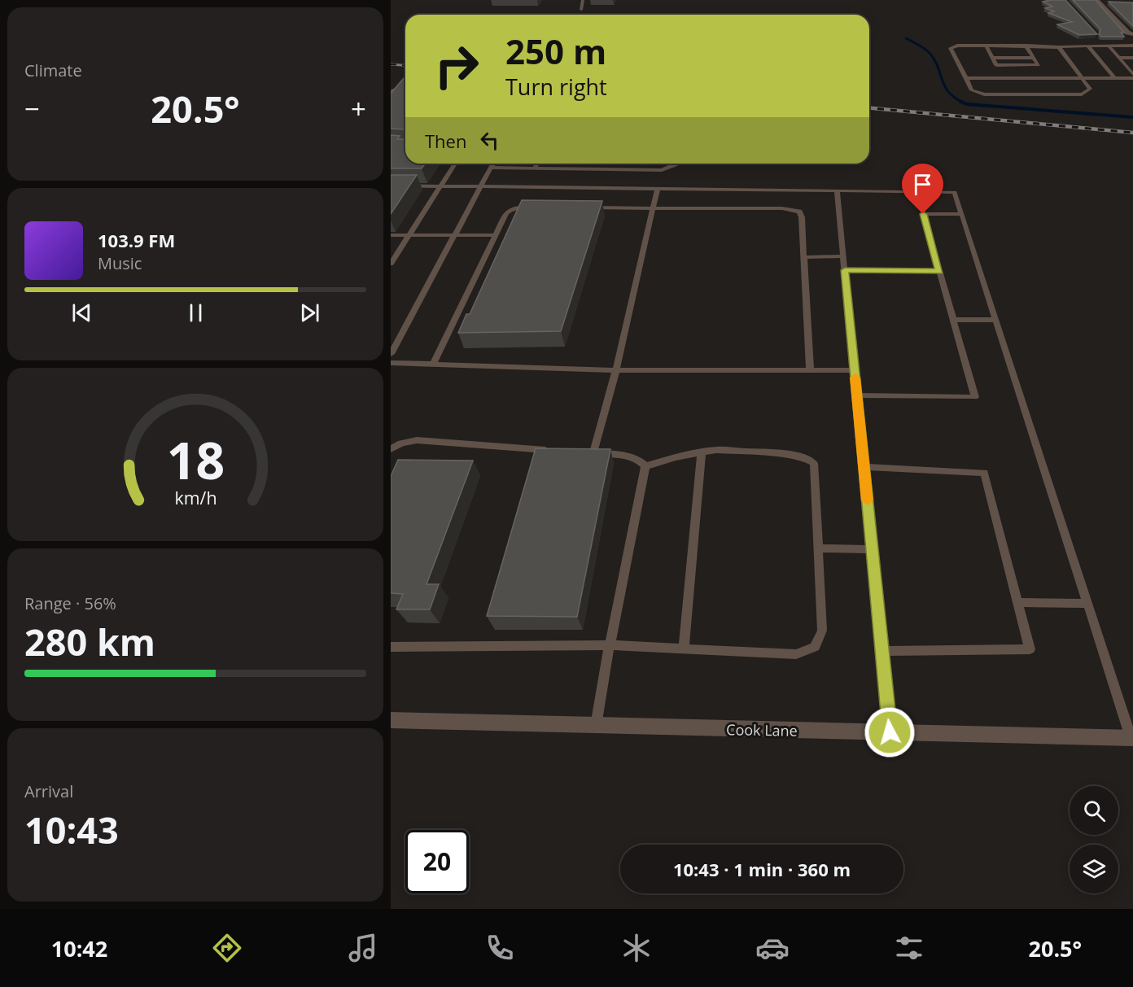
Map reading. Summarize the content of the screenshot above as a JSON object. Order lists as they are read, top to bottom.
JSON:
{
  "streets": {
    "street": ["Cook Lane"]
  },
  "page": {
    "tile": [
      "Climate",
      ["Range · 56%", "280 km"],
      ["Arrival", "10:43"]
    ],
    "turn": ["250 m", "Turn right"],
    "heat": ["−", "20.5°", "+"],
    "then": "Then",
    "song": ["103.9 FM", "Music"],
    "limit": "20",
    "trip": "10:43 · 1 min · 360 m",
    "tabs": ["10:42", "20.5°"],
    "gauge": ["18", "km/h"]
  }
}
